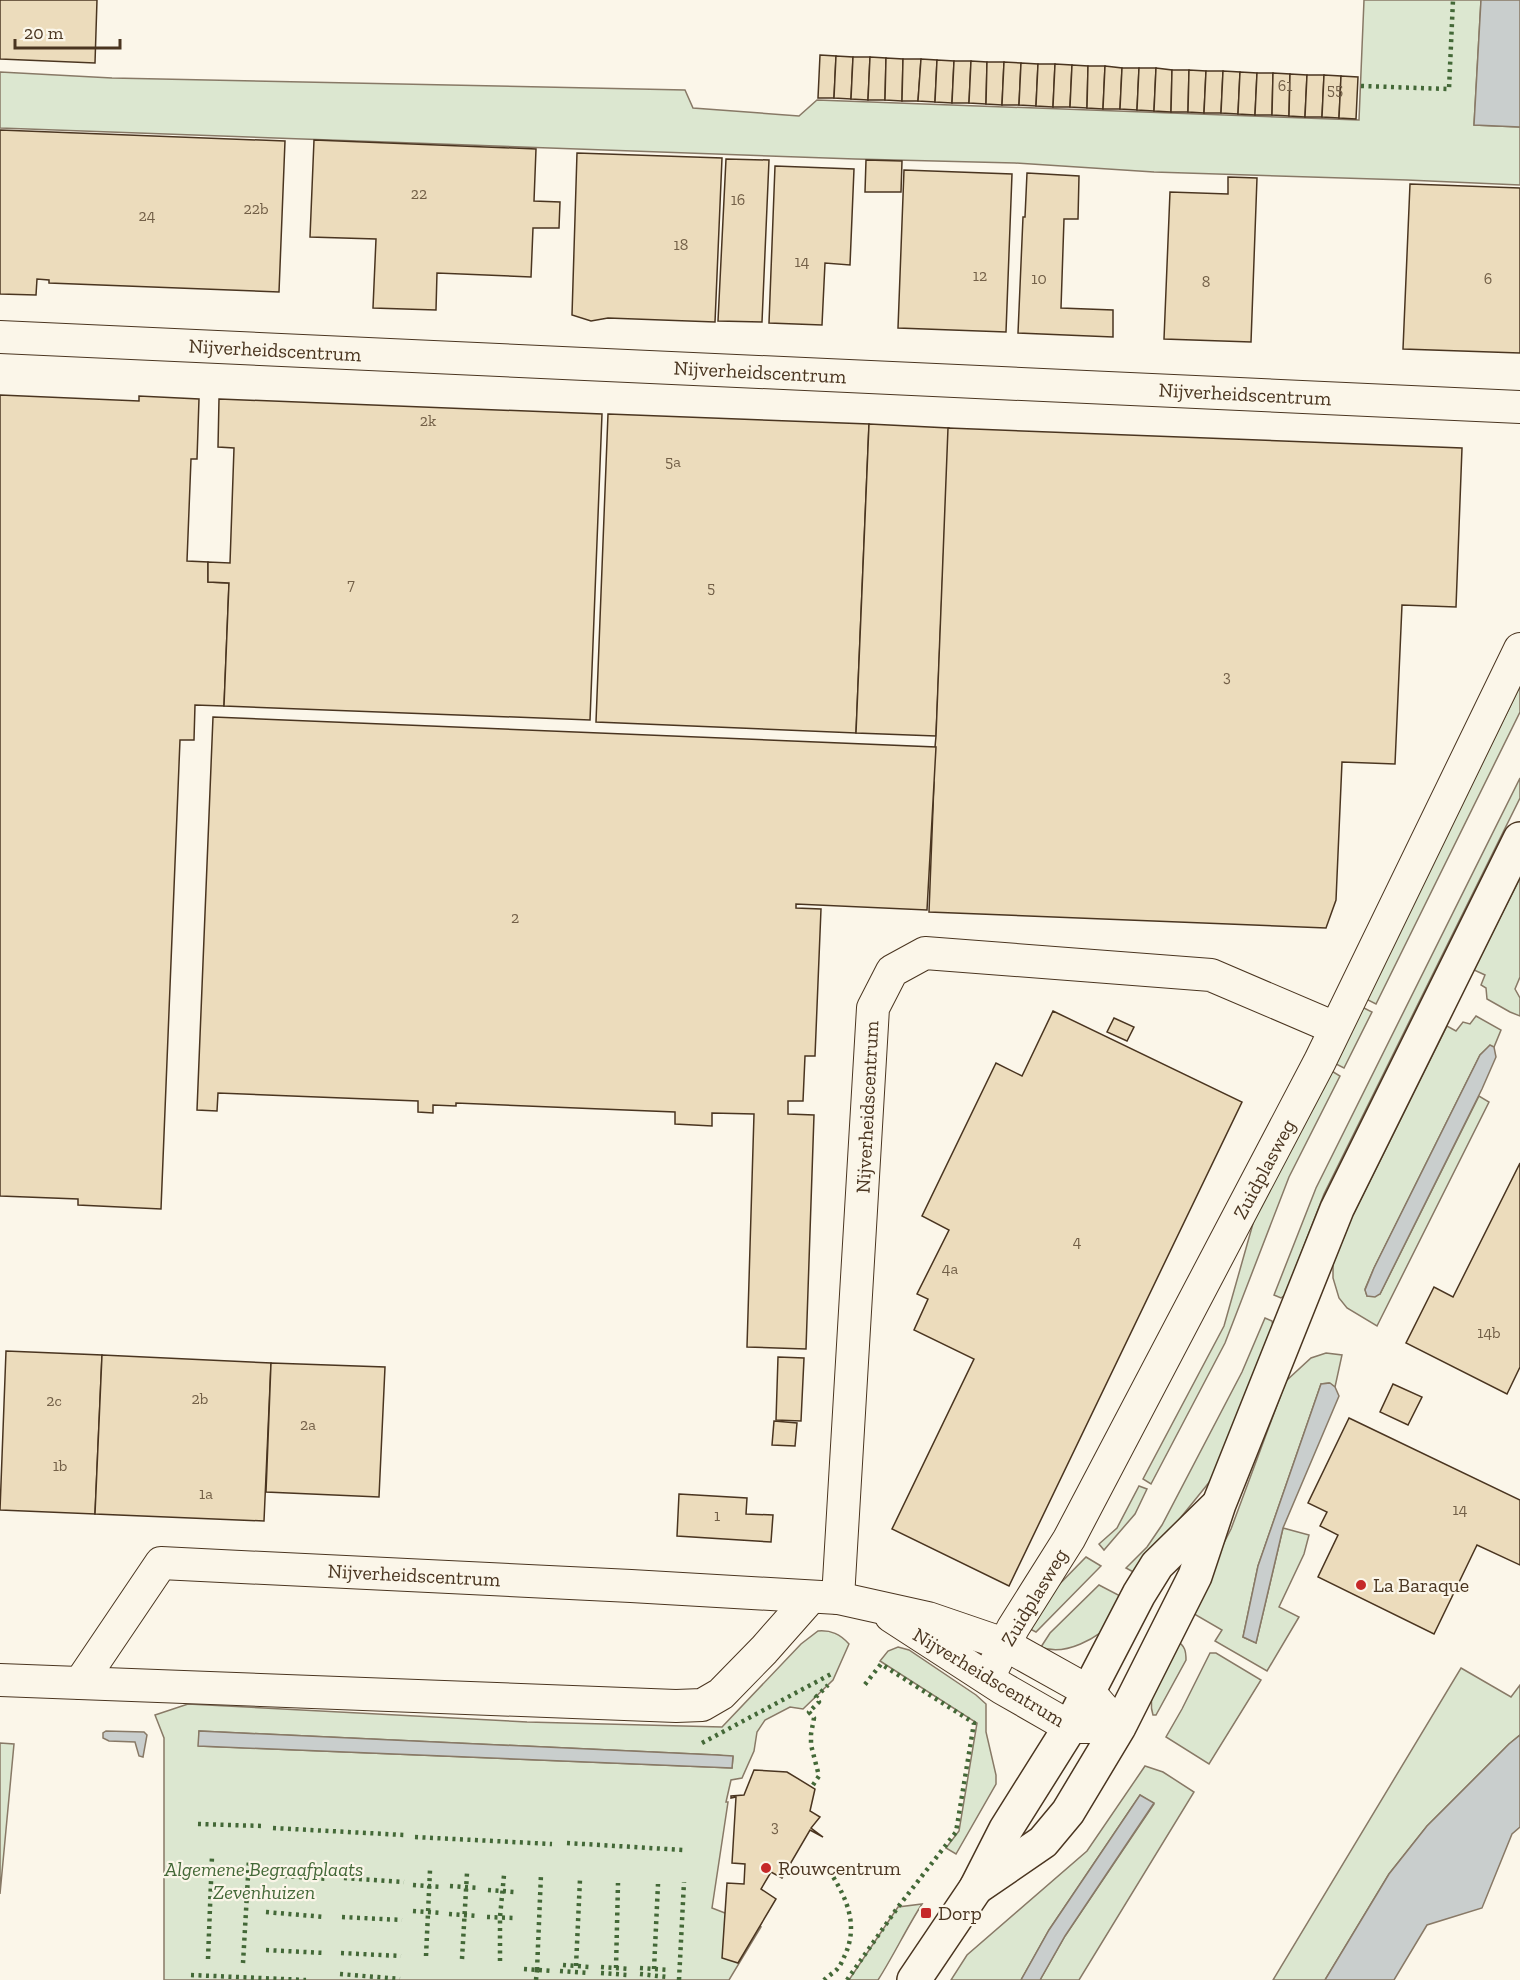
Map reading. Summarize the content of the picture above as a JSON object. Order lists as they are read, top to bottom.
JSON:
{
  "streets": {
    "street": ["Nijverheidscentrum", "Zuidplasweg"]
  },
  "crossings": [
    ["Nijverheidscentrum", "Zuidplasweg"]
  ],
  "parks": ["Algemene Begraafplaats Zevenhuizen"],
  "places": {
    "other": ["La Baraque", "Rouwcentrum"],
    "transit": ["Dorp"]
  },
  "house_numbers": [
    "61",
    "55",
    "22",
    "16",
    "22b",
    "24",
    "18",
    "14",
    "12",
    "10",
    "6",
    "8",
    "2k",
    "5a",
    "7",
    "5",
    "3",
    "2",
    "4",
    "4a",
    "14b",
    "2b",
    "2c",
    "2a",
    "1b",
    "1a",
    "14",
    "1",
    "3"
  ],
  "scale_bar": "20 m"
}
